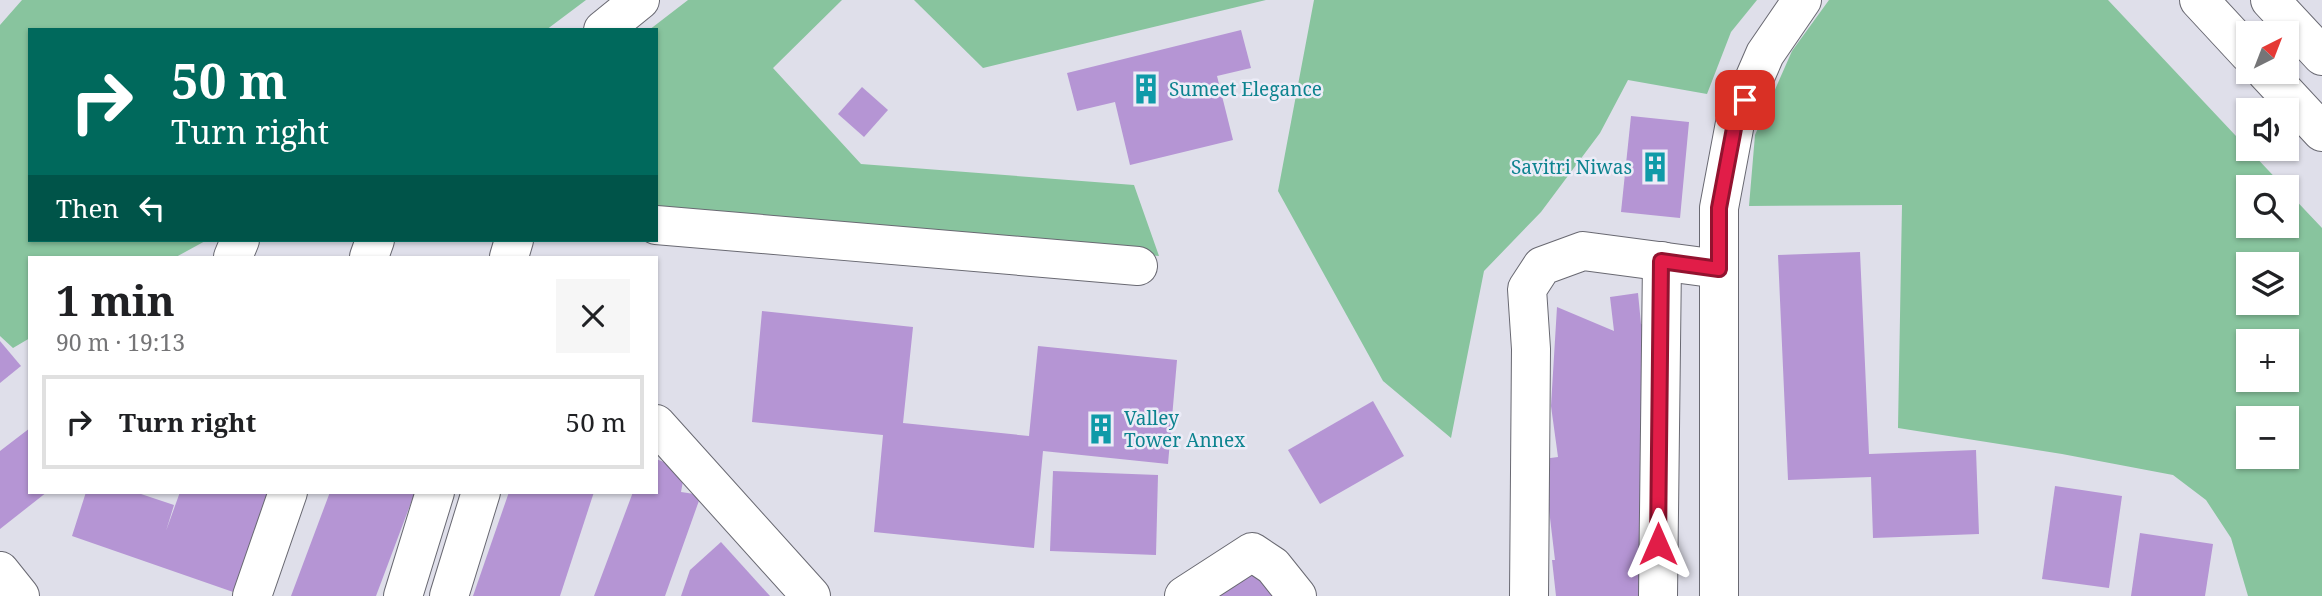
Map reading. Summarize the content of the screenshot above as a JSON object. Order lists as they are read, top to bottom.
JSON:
{
  "places": {
    "building": ["Sumeet Elegance", "Savitri Niwas", "Valley Tower Annex"]
  },
  "north": "top right",
  "page": {
    "map_buttons": ["+", "−"],
    "turn": ["50 m", "Turn right"],
    "then": "Then",
    "heading": ["1 min", "90 m · 19:13"],
    "list": [
      {
        "name": "Turn right",
        "value": "50 m"
      }
    ]
  }
}
